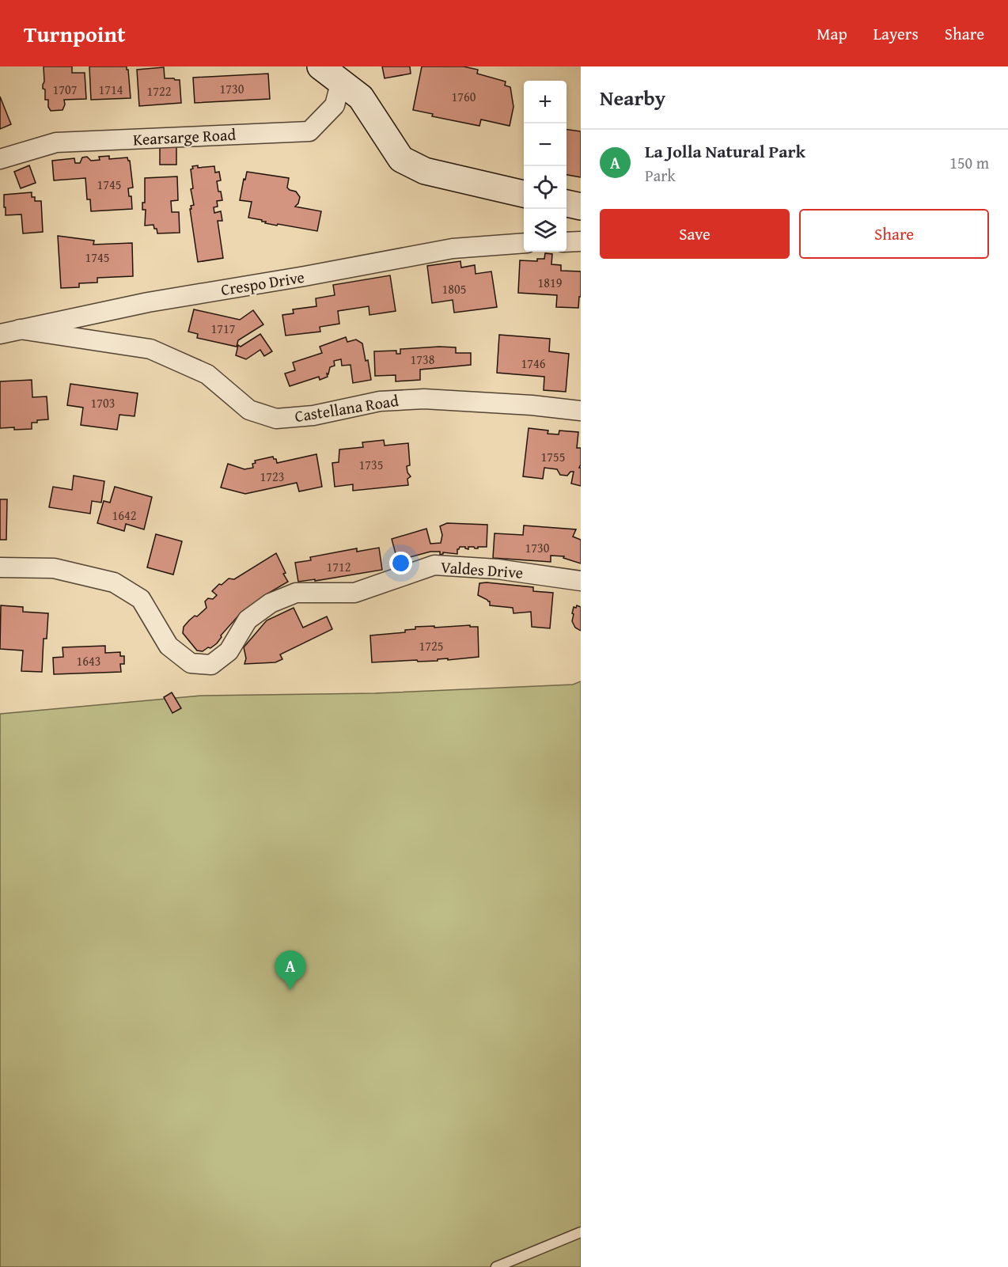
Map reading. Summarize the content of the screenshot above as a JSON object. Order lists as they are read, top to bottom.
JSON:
{
  "streets": {
    "street": [
      "Kearsarge Road",
      "Crespo Drive",
      "Castellana Road",
      "Valdes Drive"
    ]
  },
  "crossings": [
    ["Crespo Drive", "Castellana Road"]
  ],
  "house_numbers": [
    "1730",
    "1707",
    "1714",
    "1722",
    "1760",
    "1745",
    "1745",
    "1819",
    "1805",
    "1717",
    "1738",
    "1746",
    "1703",
    "1755",
    "1735",
    "1723",
    "1642",
    "1730",
    "1712",
    "1725",
    "1643"
  ],
  "page": {
    "header": "Turnpoint",
    "nav": ["Map", "Layers", "Share"],
    "heading": "Nearby",
    "map_buttons": ["+", "−"],
    "list": [
      {
        "mark": "A",
        "name": "La Jolla Natural Park",
        "note": "Park",
        "value": "150 m"
      }
    ],
    "buttons": ["Save", "Share"],
    "pins": "A"
  }
}
